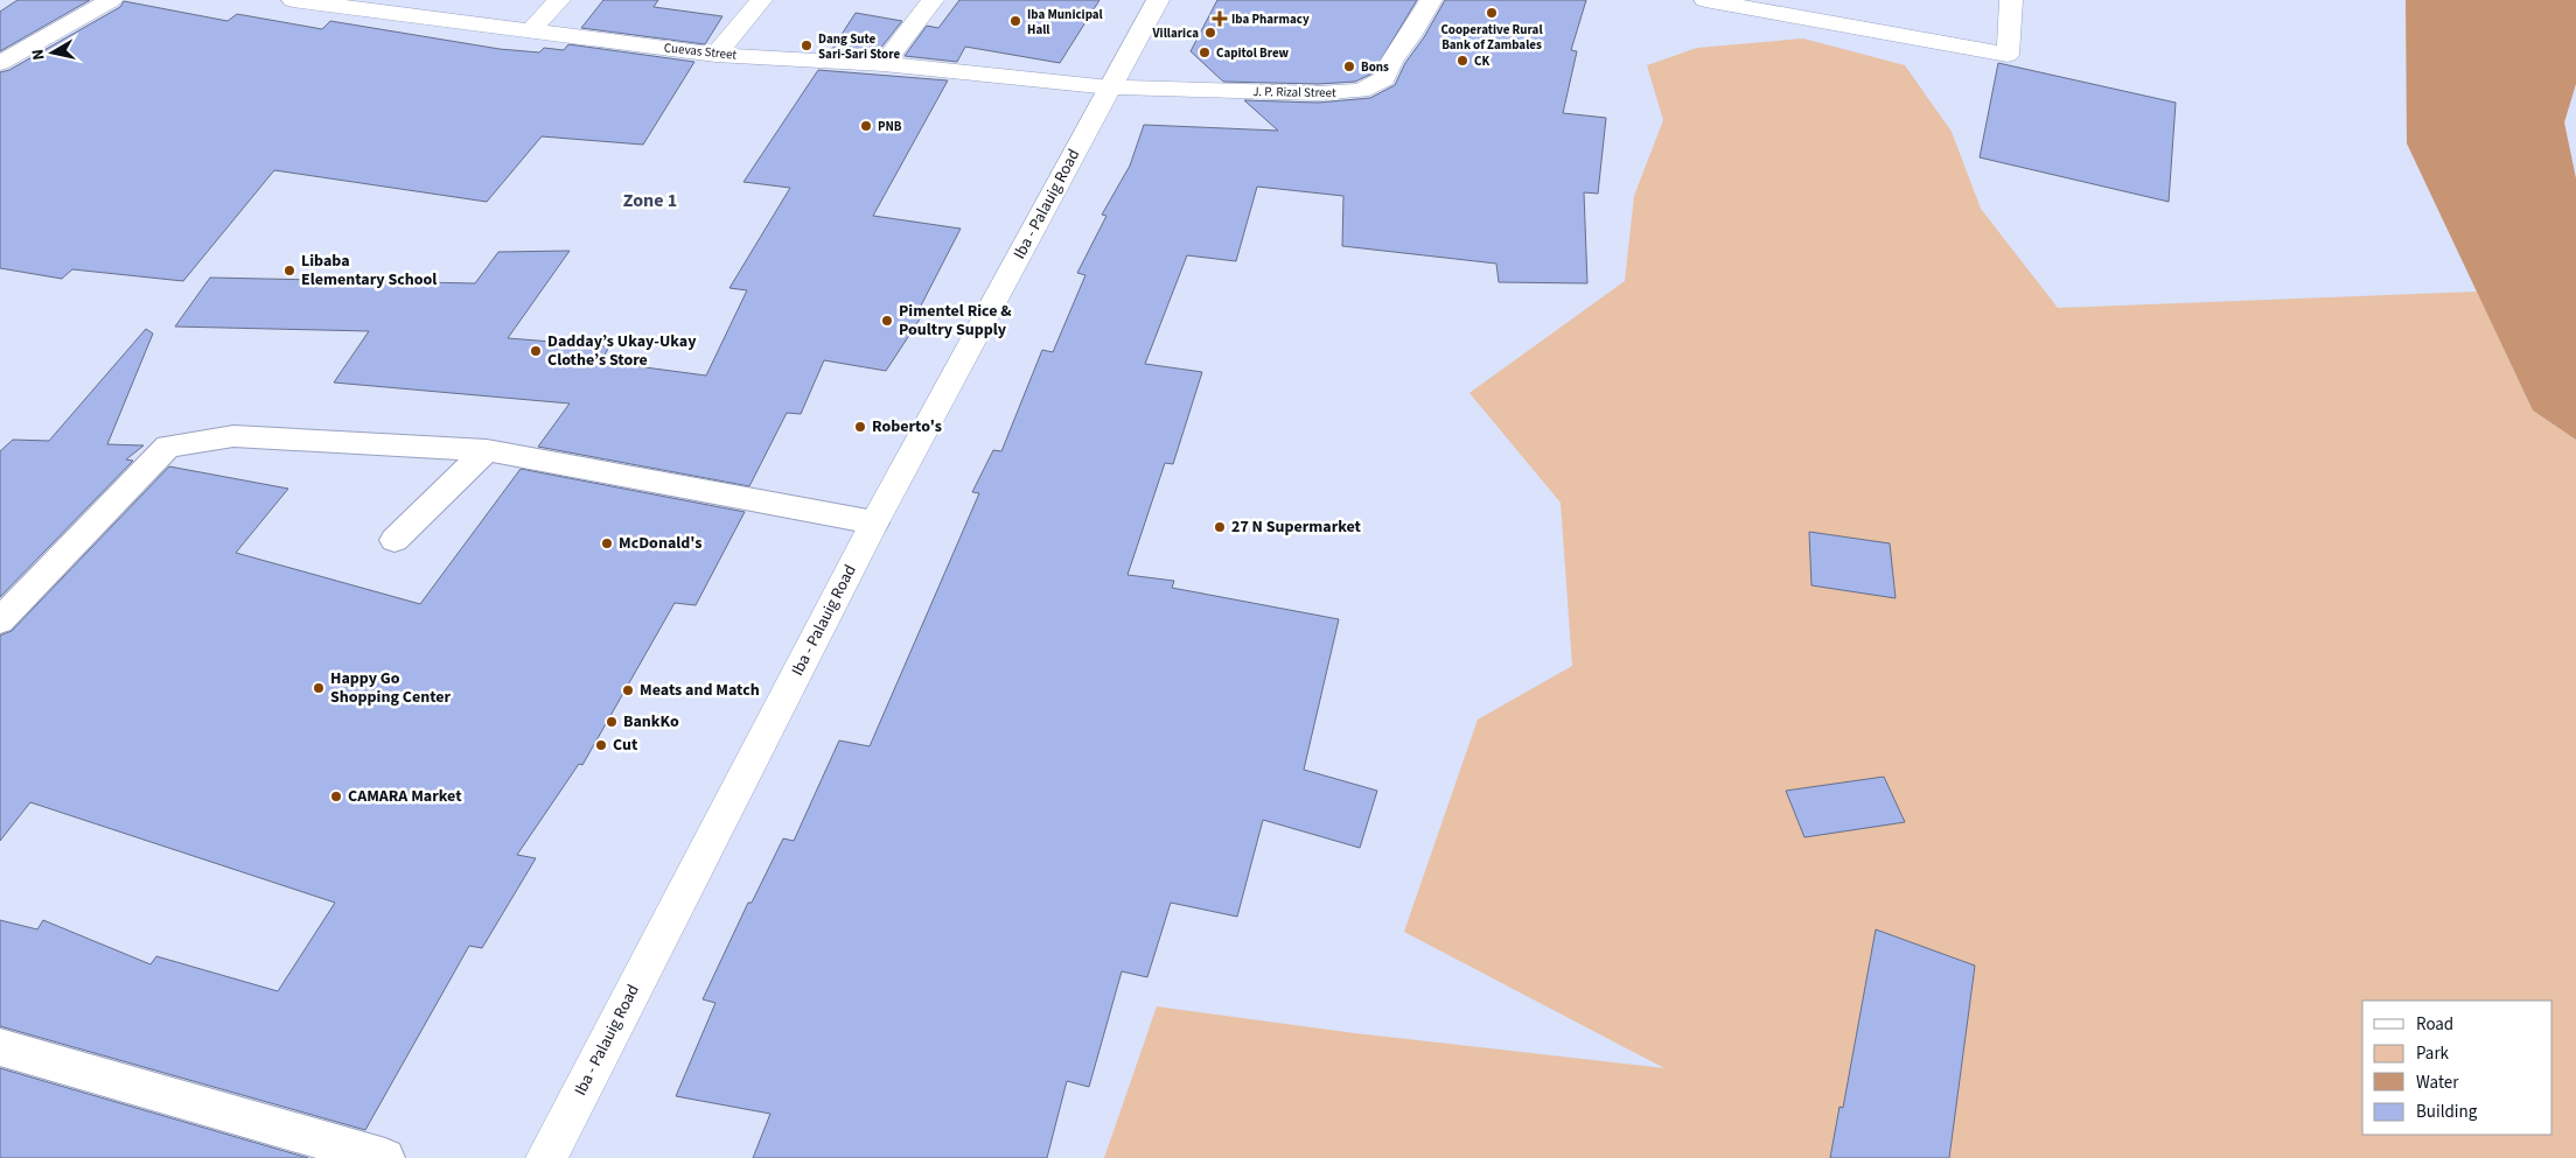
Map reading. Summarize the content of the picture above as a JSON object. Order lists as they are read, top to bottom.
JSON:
{
  "streets": {
    "street": ["Cuevas Street", "J. P. Rizal Street", "Iba - Palauig Road"]
  },
  "crossings": [
    ["Cuevas Street", "J. P. Rizal Street"],
    ["Cuevas Street", "Iba - Palauig Road"],
    ["J. P. Rizal Street", "Iba - Palauig Road"]
  ],
  "districts": ["Zone 1"],
  "places": {
    "other": [
      "Cooperative Rural Bank of Zambales",
      "Iba Municipal Hall",
      "Villarica",
      "Dang Sute Sari-Sari Store",
      "Capitol Brew",
      "CK",
      "Bons",
      "PNB",
      "Libaba Elementary School",
      "Pimentel Rice & Poultry Supply",
      "Dadday’s Ukay-Ukay Clothe’s Store",
      "Roberto's",
      "27 N Supermarket",
      "McDonald's",
      "Happy Go Shopping Center",
      "Meats and Match",
      "BankKo",
      "Cut",
      "CAMARA Market"
    ],
    "health": ["Iba Pharmacy"]
  },
  "legend": [
    "Road",
    "Park",
    "Water",
    "Building"
  ],
  "north": "left"
}
